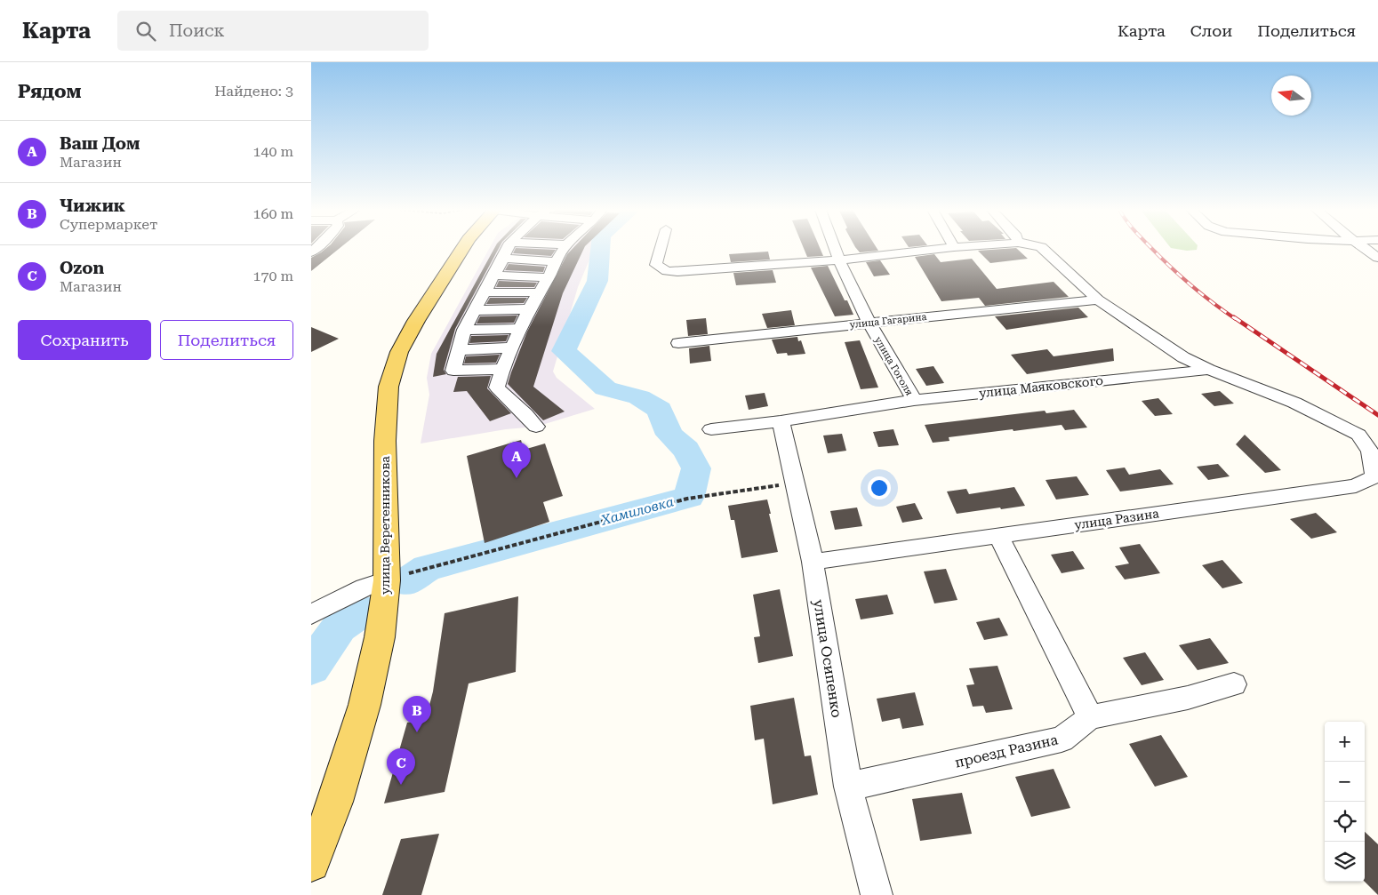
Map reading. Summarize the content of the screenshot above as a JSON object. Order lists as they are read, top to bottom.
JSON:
{
  "streets": {
    "main road": ["улица Веретенникова"],
    "street": [
      "улица Гагарина",
      "улица Гоголя",
      "улица Маяковского",
      "улица Разина",
      "улица Осипенко",
      "проезд Разина"
    ]
  },
  "crossings": [
    ["улица Гагарина", "улица Гоголя"],
    ["улица Гоголя", "улица Маяковского"],
    ["улица Маяковского", "улица Разина"],
    ["улица Маяковского", "улица Осипенко"],
    ["улица Разина", "улица Осипенко"],
    ["улица Осипенко", "проезд Разина"]
  ],
  "water": ["Хамиловка"],
  "north": "left",
  "page": {
    "header": "Карта",
    "search": "Поиск",
    "nav": ["Карта", "Слои", "Поделиться"],
    "heading": ["Рядом", "Найдено: 3"],
    "list": [
      {
        "mark": "A",
        "name": "Ваш Дом",
        "note": "Магазин",
        "value": "140 m"
      },
      {
        "mark": "B",
        "name": "Чижик",
        "note": "Супермаркет",
        "value": "160 m"
      },
      {
        "mark": "C",
        "name": "Ozon",
        "note": "Магазин",
        "value": "170 m"
      }
    ],
    "buttons": ["Сохранить", "Поделиться"],
    "pins": ["A", "B", "C"],
    "map_buttons": ["+", "−"]
  }
}
